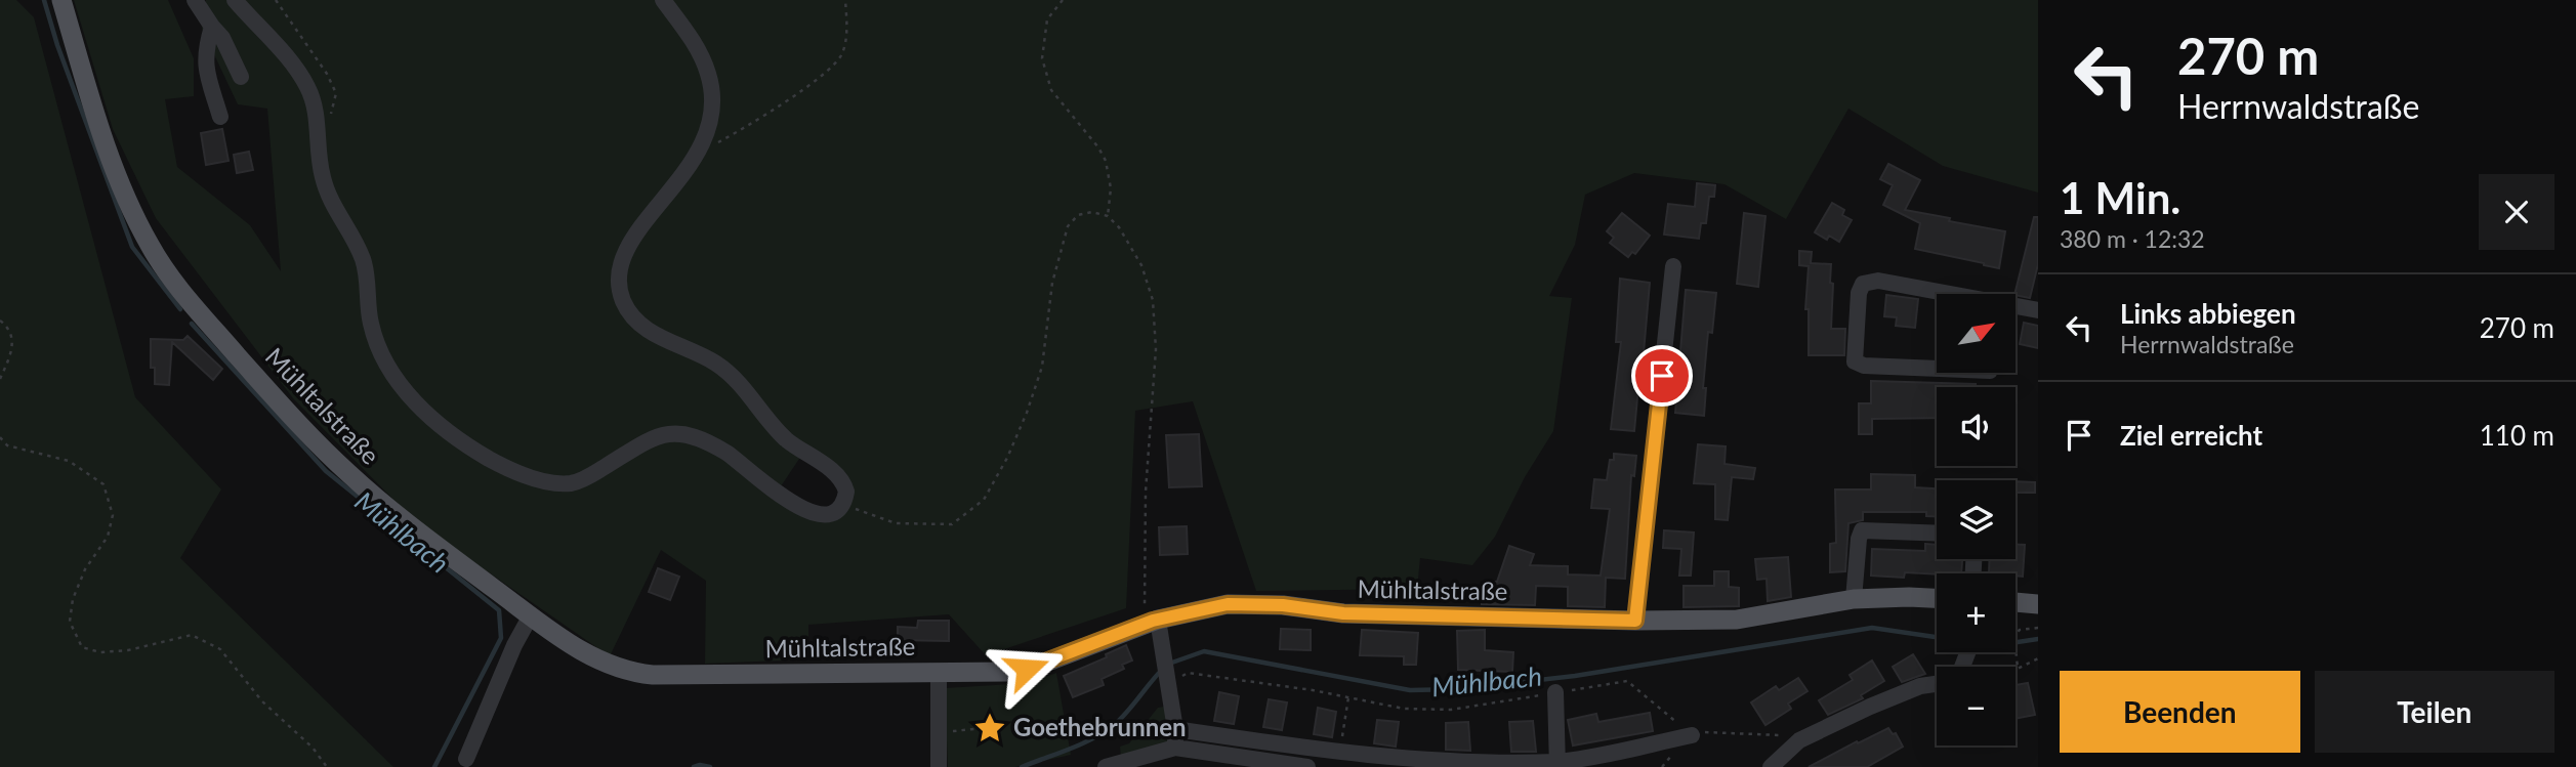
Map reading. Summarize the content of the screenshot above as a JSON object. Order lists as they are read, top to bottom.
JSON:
{
  "streets": {
    "main road": ["Mühltalstraße"]
  },
  "water": ["Mühlbach"],
  "places": {
    "place": ["Goethebrunnen"]
  },
  "north": "top right",
  "page": {
    "turn": ["270 m", "Herrnwaldstraße"],
    "heading": ["1 Min.", "380 m · 12:32"],
    "list": [
      {
        "name": "Links abbiegen",
        "note": "Herrnwaldstraße",
        "value": "270 m"
      },
      {
        "name": "Ziel erreicht",
        "value": "110 m"
      }
    ],
    "map_buttons": ["+", "−"],
    "buttons": ["Beenden", "Teilen"]
  }
}
